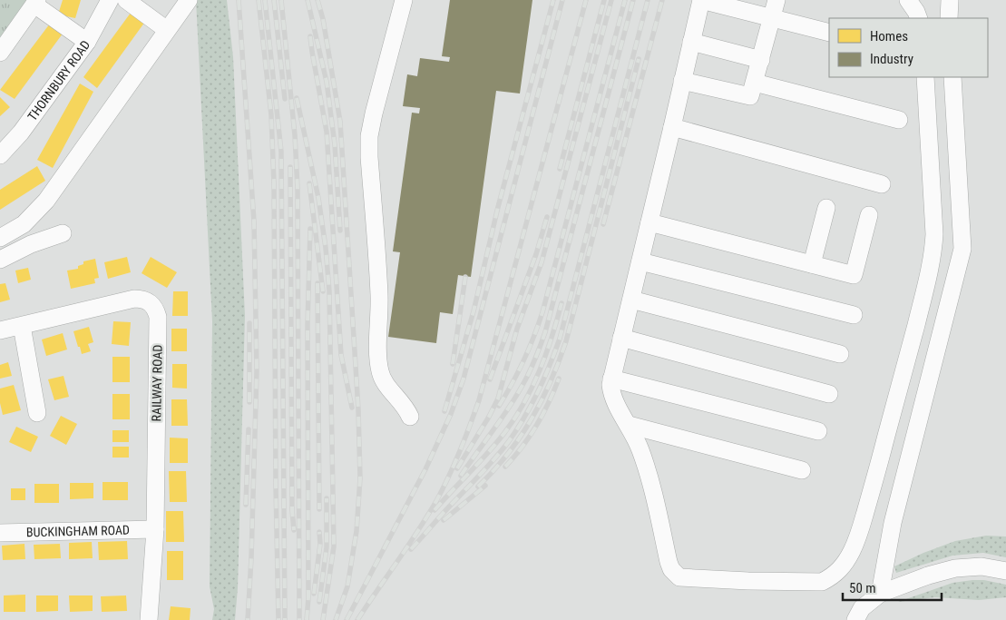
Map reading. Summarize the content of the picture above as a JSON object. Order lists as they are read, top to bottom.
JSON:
{
  "streets": {
    "street": ["THORNBURY ROAD", "RAILWAY ROAD", "BUCKINGHAM ROAD"]
  },
  "crossings": [
    ["RAILWAY ROAD", "BUCKINGHAM ROAD"]
  ],
  "legend": ["Homes", "Industry"],
  "scale_bar": "50 m"
}
